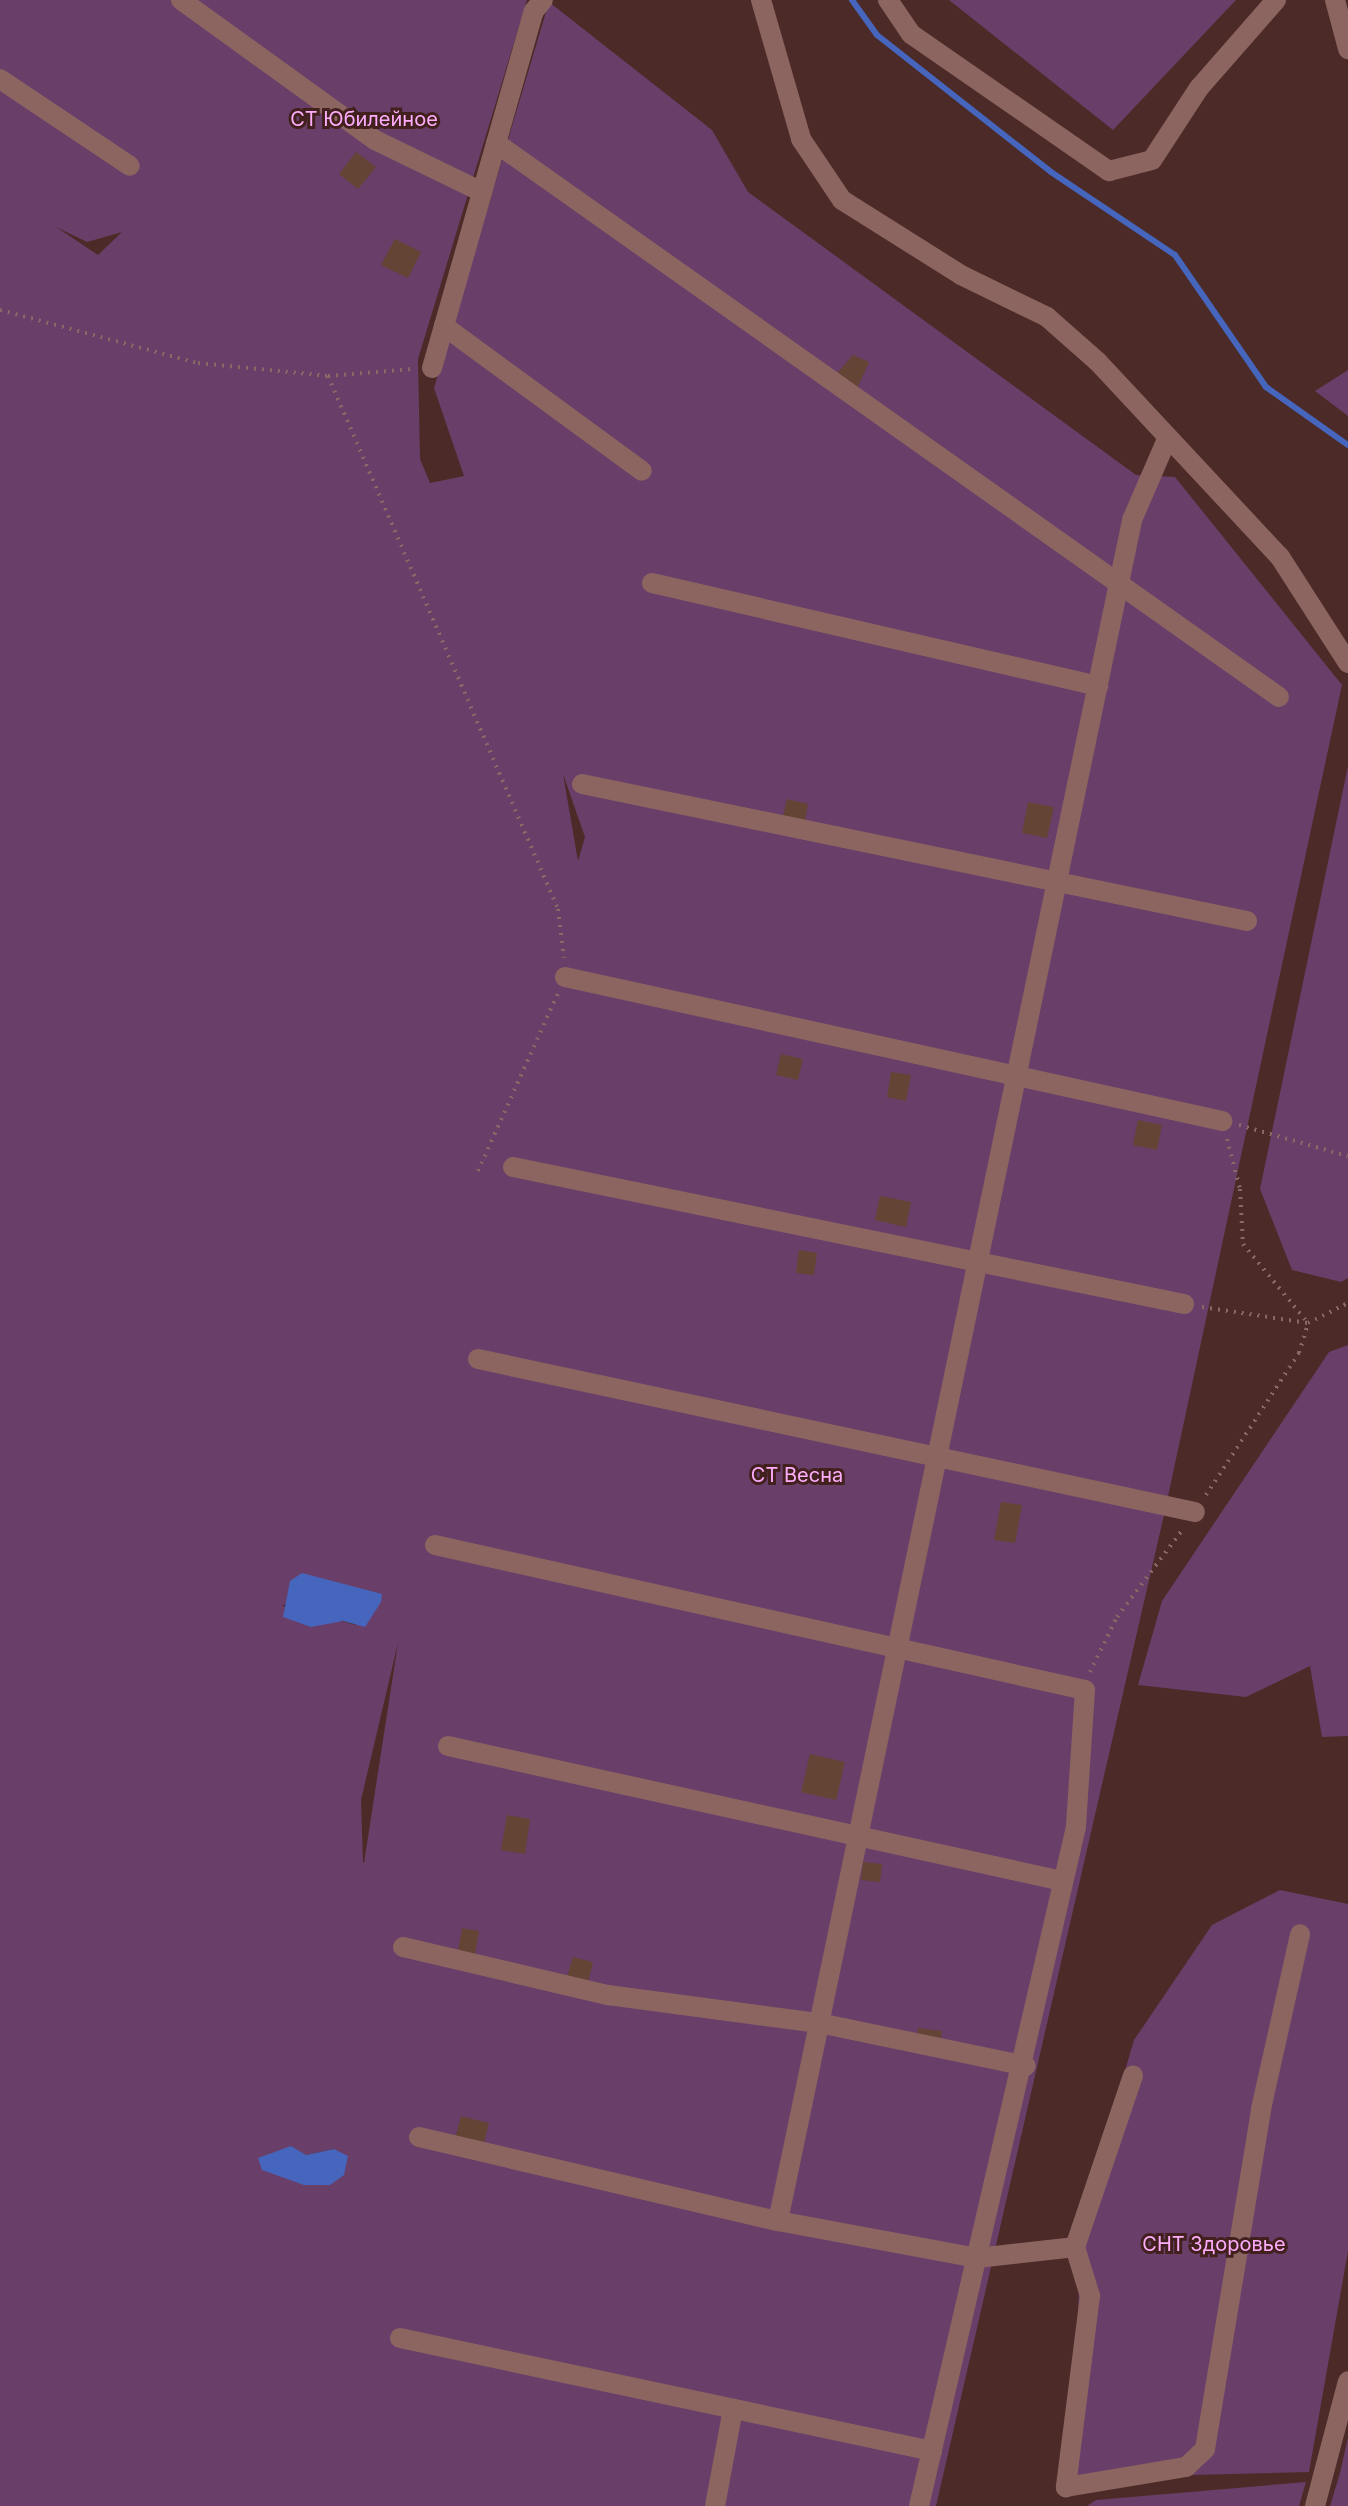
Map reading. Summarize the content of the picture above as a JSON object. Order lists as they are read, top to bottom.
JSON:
{
  "parks": ["СТ Юбилейное", "СТ Весна", "СНТ Здоровье"]
}
